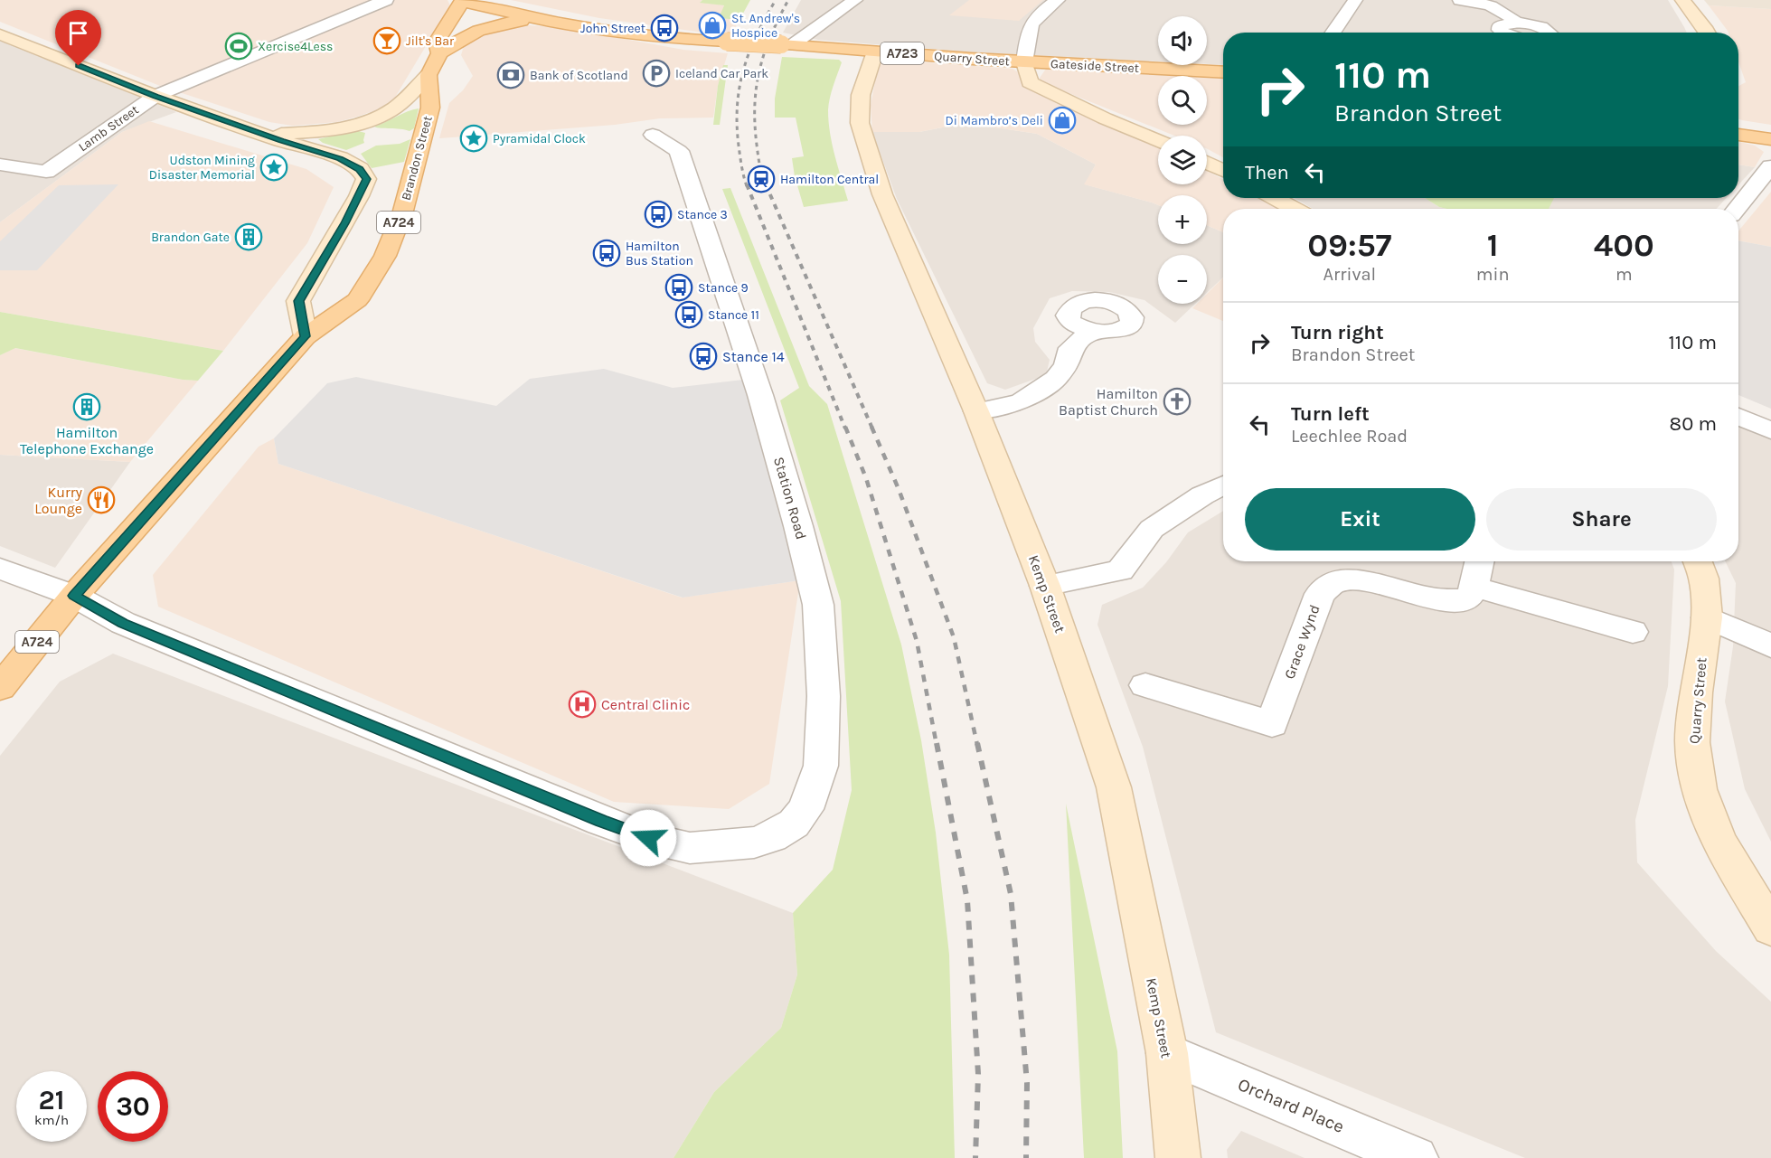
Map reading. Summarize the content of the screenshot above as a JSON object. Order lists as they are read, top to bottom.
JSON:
{
  "streets": {
    "main road": [
      "A723",
      "Quarry Street",
      "Gateside Street",
      "Brandon Street",
      "A724"
    ],
    "street": [
      "Lamb Street",
      "Station Road",
      "Kemp Street",
      "Grace Wynd",
      "Orchard Place"
    ]
  },
  "crossings": [
    ["Quarry Street", "Gateside Street"],
    ["Quarry Street", "Brandon Street"],
    ["Quarry Street", "Kemp Street"],
    ["Brandon Street", "A724"],
    ["Brandon Street", "Station Road"],
    ["A724", "Station Road"],
    ["Kemp Street", "Orchard Place"]
  ],
  "places": {
    "shop": ["St. Andrew's Hospice", "Di Mambro’s Deli"],
    "bus stop": [
      "John Street",
      "Stance 3",
      "Hamilton Bus Station",
      "Stance 9",
      "Stance 11",
      "Stance 14"
    ],
    "bar": ["Jilt's Bar"],
    "sports": ["Xercise4Less"],
    "parking": ["Iceland Car Park"],
    "bank": ["Bank of Scotland"],
    "place": ["Pyramidal Clock", "Udston Mining Disaster Memorial"],
    "station": ["Hamilton Central"],
    "building": ["Brandon Gate", "Hamilton Telephone Exchange"],
    "church": ["Hamilton Baptist Church"],
    "restaurant": ["Kurry Lounge"],
    "hospital": ["Central Clinic"]
  },
  "page": {
    "map_buttons": ["+", "−"],
    "turn": ["110 m", "Brandon Street"],
    "then": "Then",
    "eta": [
      "09:57",
      "Arrival",
      "1",
      "min",
      "400",
      "m"
    ],
    "list": [
      {
        "name": "Turn right",
        "note": "Brandon Street",
        "value": "110 m"
      },
      {
        "name": "Turn left",
        "note": "Leechlee Road",
        "value": "80 m"
      }
    ],
    "buttons": ["Exit", "Share"],
    "speed": "21 km/h",
    "limit": "30"
  }
}
